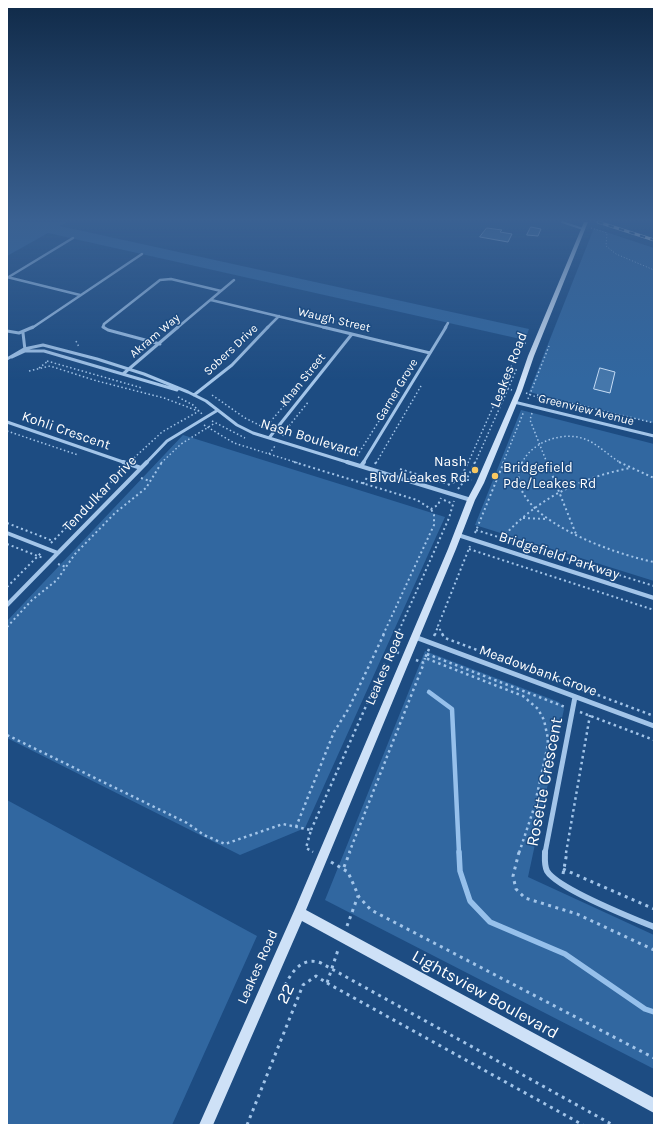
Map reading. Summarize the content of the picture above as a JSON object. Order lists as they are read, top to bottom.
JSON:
{
  "streets": {
    "street": [
      "Waugh Street",
      "Akram Way",
      "Sobers Drive",
      "Leakes Road",
      "Khan Street",
      "Garner Grove",
      "Greenview Avenue",
      "Kohli Crescent",
      "Nash Boulevard",
      "Tendulkar Drive",
      "Bridgefield Parkway",
      "Meadowbank Grove",
      "Rosette Crescent",
      "Lightsview Boulevard"
    ],
    "path": ["22"]
  },
  "crossings": [
    ["Waugh Street", "Akram Way"],
    ["Waugh Street", "Sobers Drive"],
    ["Waugh Street", "Khan Street"],
    ["Waugh Street", "Garner Grove"],
    ["Akram Way", "Nash Boulevard"],
    ["Sobers Drive", "Nash Boulevard"],
    ["Leakes Road", "Greenview Avenue"],
    ["Leakes Road", "Nash Boulevard"],
    ["Leakes Road", "Bridgefield Parkway"],
    ["Leakes Road", "Meadowbank Grove"],
    ["Leakes Road", "Lightsview Boulevard"],
    ["Khan Street", "Nash Boulevard"],
    ["Garner Grove", "Nash Boulevard"],
    ["Kohli Crescent", "Tendulkar Drive"],
    ["Nash Boulevard", "Tendulkar Drive"],
    ["Meadowbank Grove", "Rosette Crescent"]
  ],
  "places": ["Nash Blvd/Leakes Rd", "Bridgefield Pde/Leakes Rd"]
}
